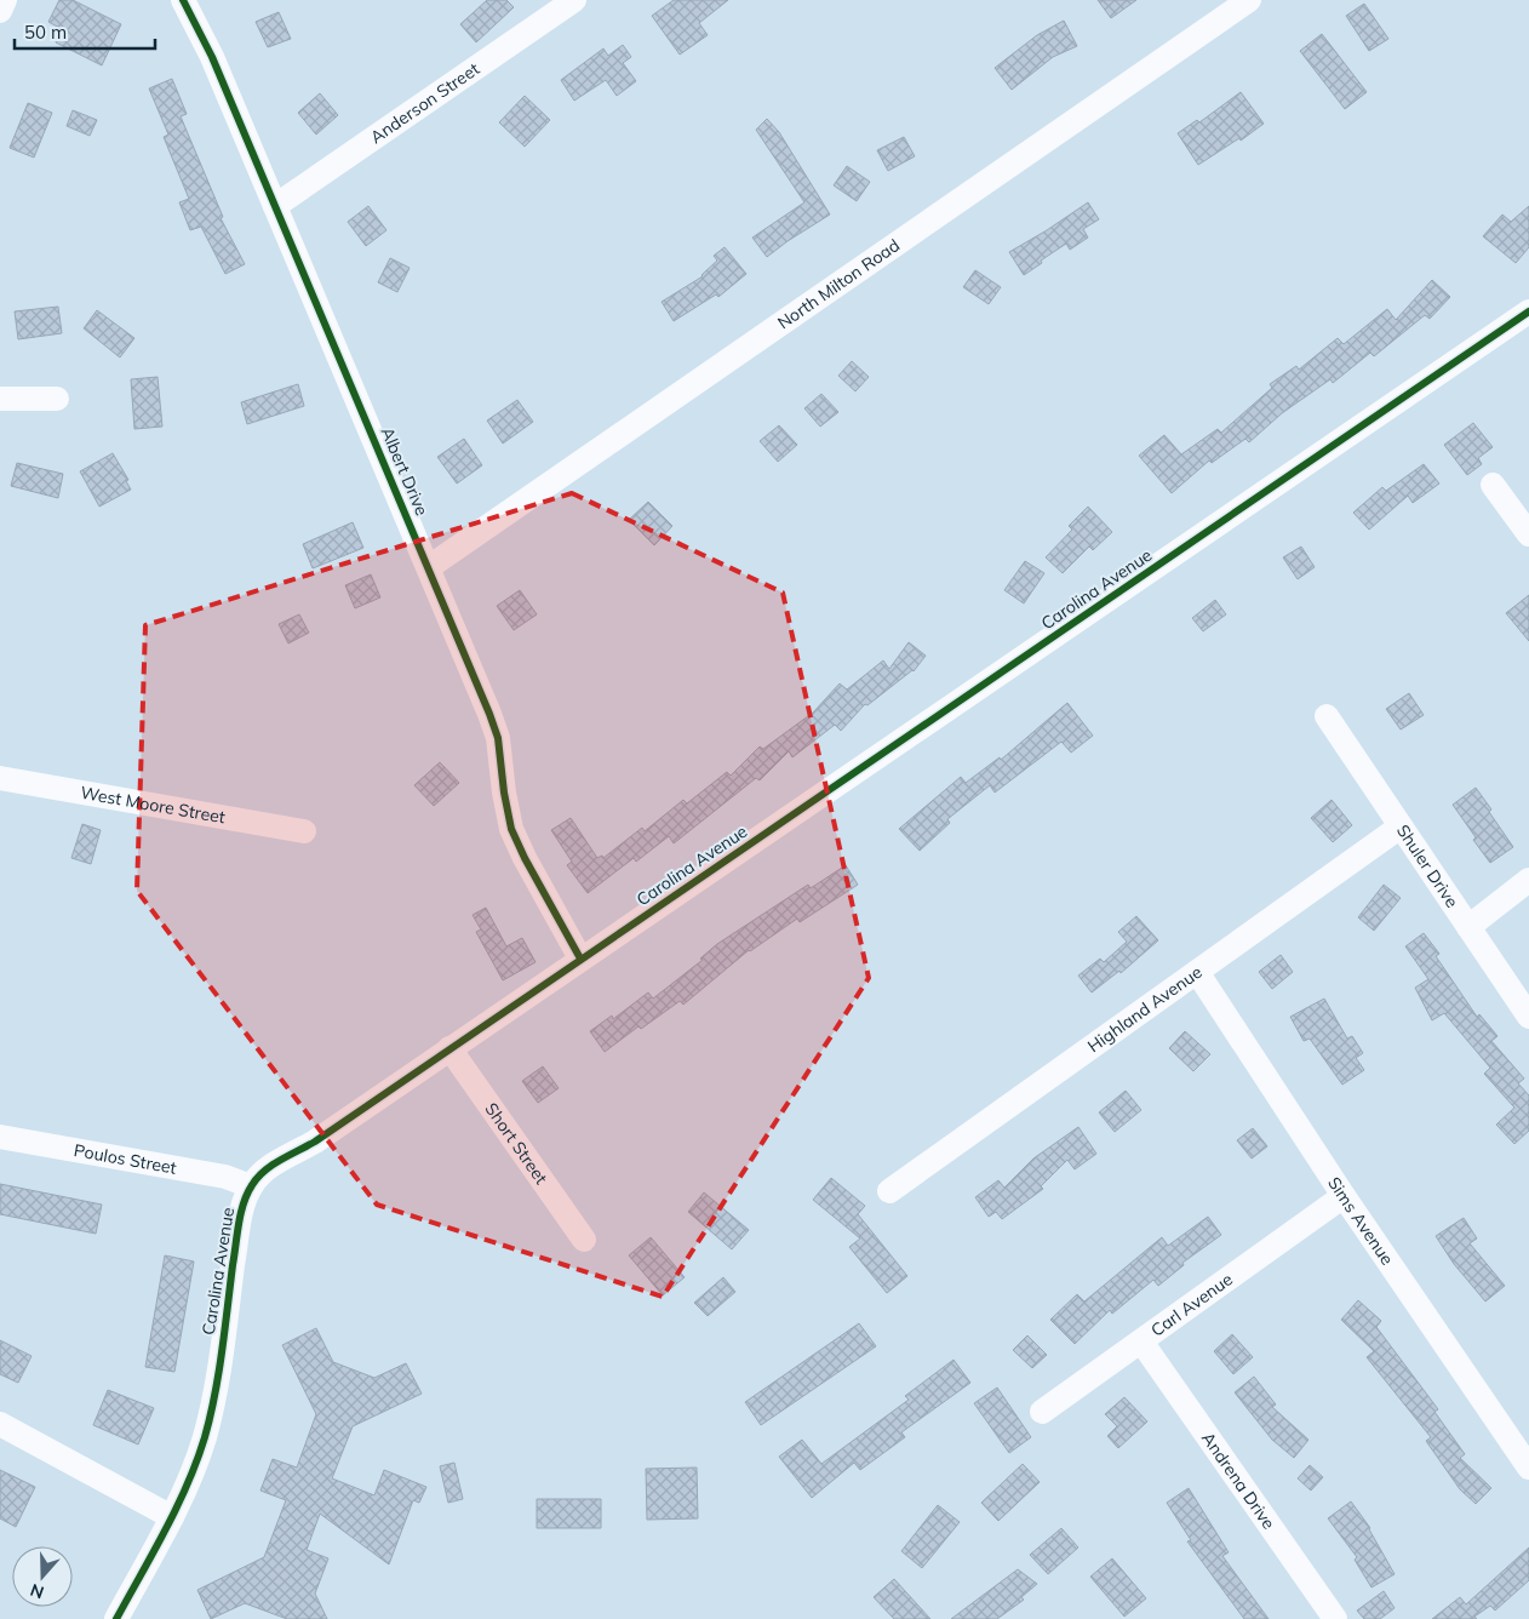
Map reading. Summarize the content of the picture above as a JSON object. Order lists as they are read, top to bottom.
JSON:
{
  "streets": {
    "street": [
      "Anderson Street",
      "North Milton Road",
      "Albert Drive",
      "Carolina Avenue",
      "West Moore Street",
      "Shuler Drive",
      "Highland Avenue",
      "Short Street",
      "Poulos Street",
      "Sims Avenue",
      "Carl Avenue",
      "Andrena Drive"
    ]
  },
  "crossings": [
    ["Anderson Street", "Albert Drive"],
    ["North Milton Road", "Albert Drive"],
    ["Albert Drive", "Carolina Avenue"],
    ["Carolina Avenue", "Short Street"],
    ["Carolina Avenue", "Poulos Street"],
    ["Shuler Drive", "Highland Avenue"],
    ["Highland Avenue", "Sims Avenue"],
    ["Sims Avenue", "Carl Avenue"],
    ["Carl Avenue", "Andrena Drive"]
  ],
  "scale_bar": "50 m",
  "north": "bottom"
}
